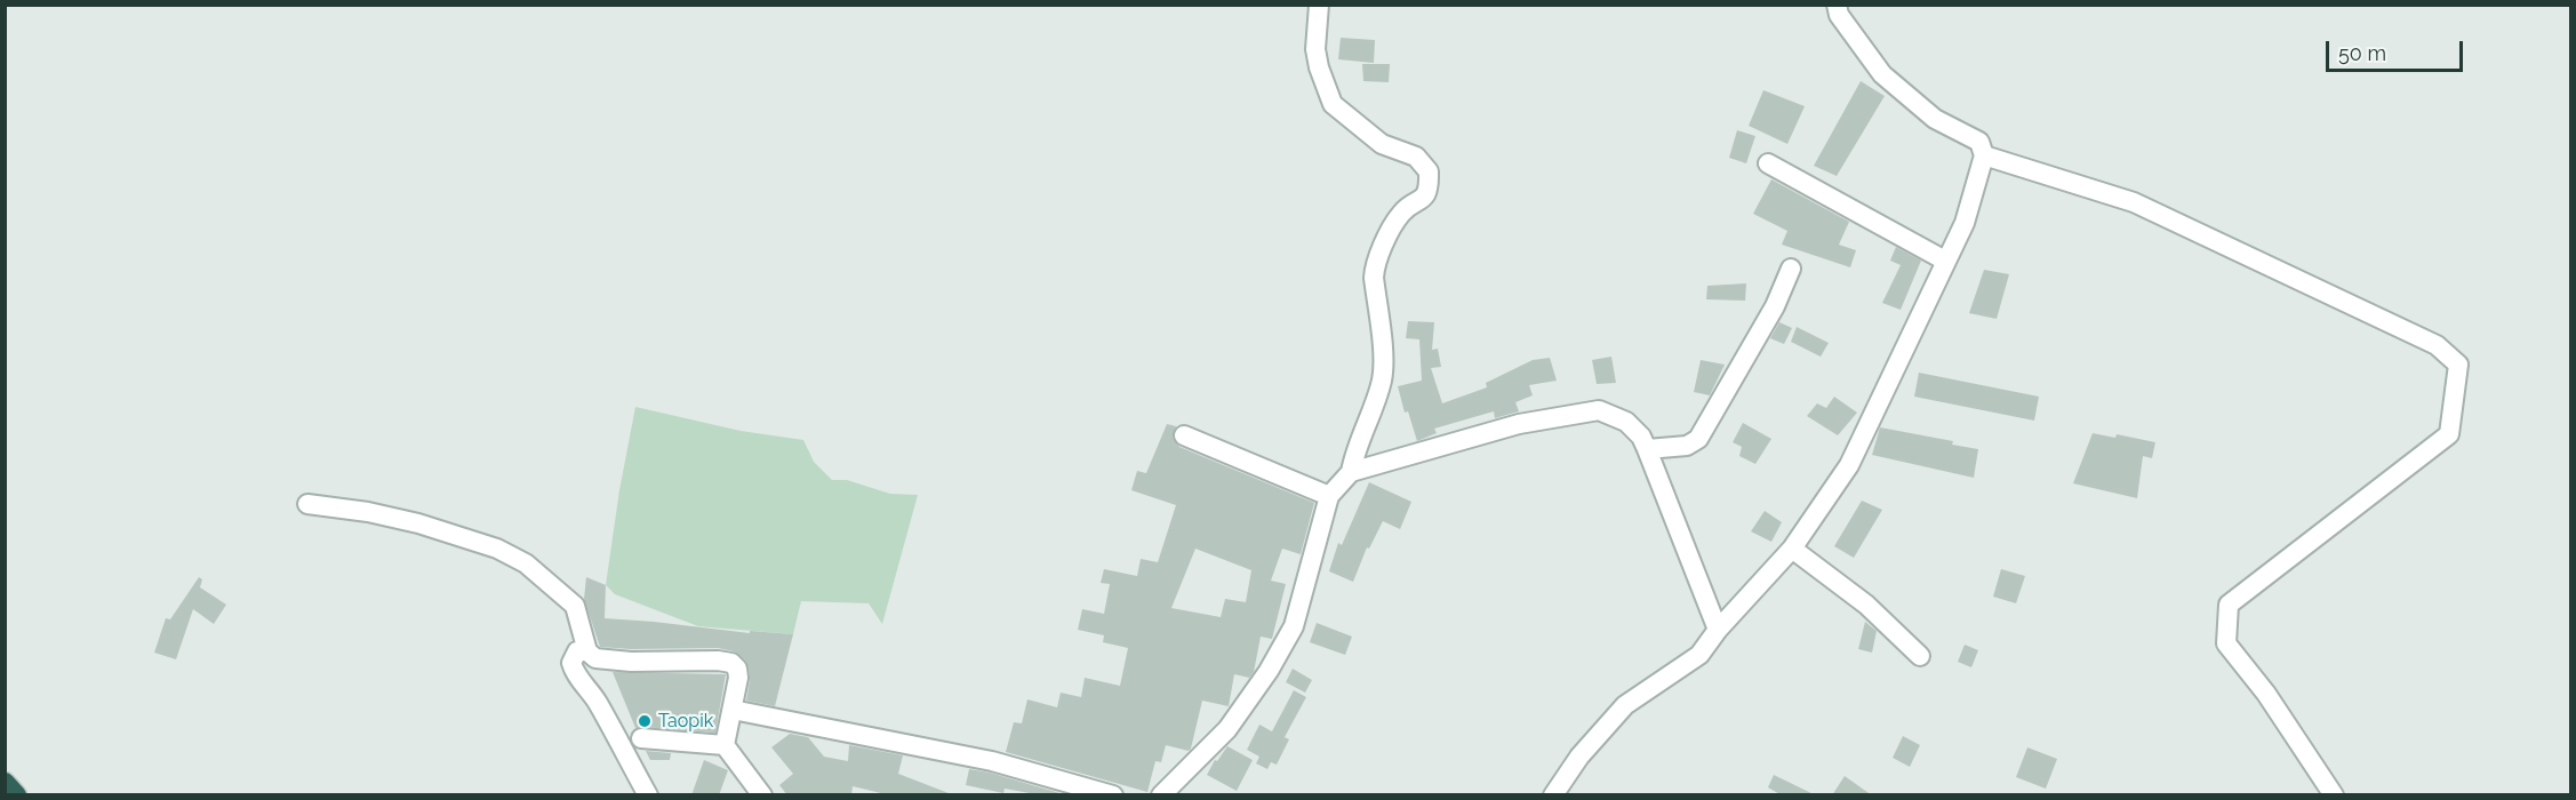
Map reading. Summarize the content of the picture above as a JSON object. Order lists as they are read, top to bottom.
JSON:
{
  "places": ["Taopik"],
  "scale_bar": "50 m"
}
